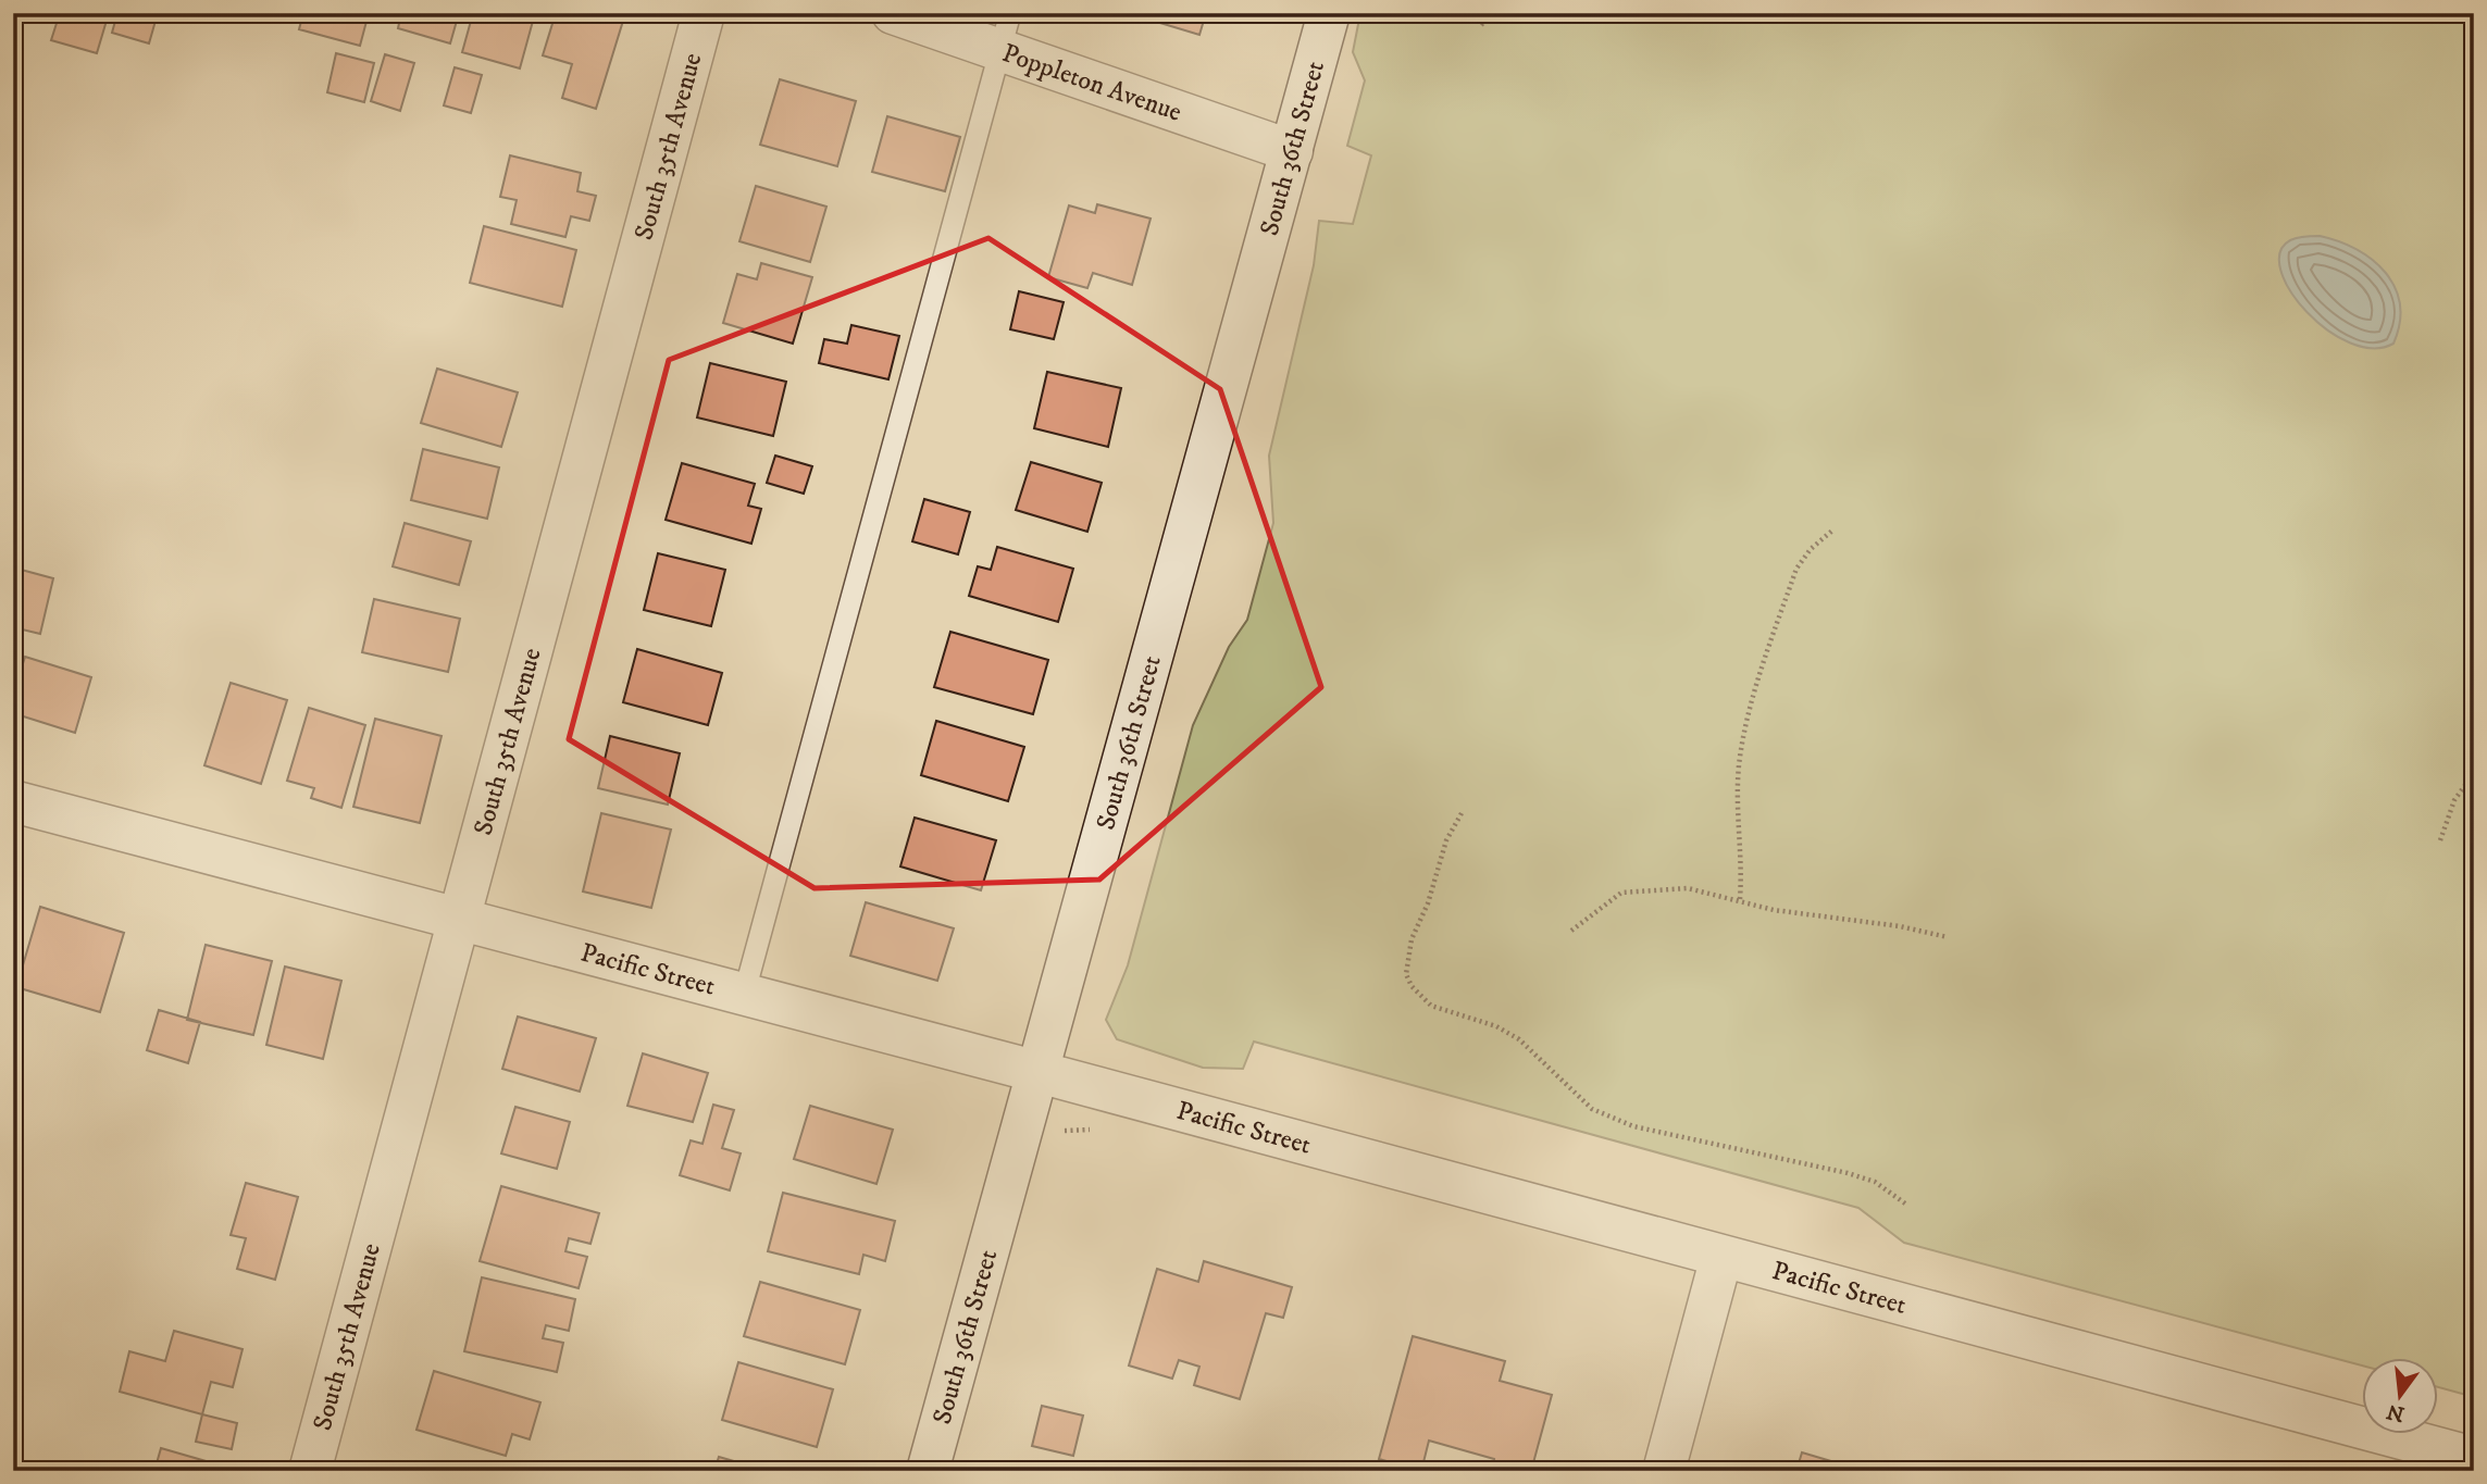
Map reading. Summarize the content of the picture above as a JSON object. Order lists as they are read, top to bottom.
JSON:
{
  "streets": {
    "street": [
      "Poppleton Avenue",
      "South 35th Avenue",
      "South 36th Street",
      "Pacific Street"
    ]
  },
  "crossings": [
    ["Poppleton Avenue", "South 36th Street"],
    ["South 35th Avenue", "Pacific Street"],
    ["South 36th Street", "Pacific Street"]
  ],
  "north": "bottom"
}
